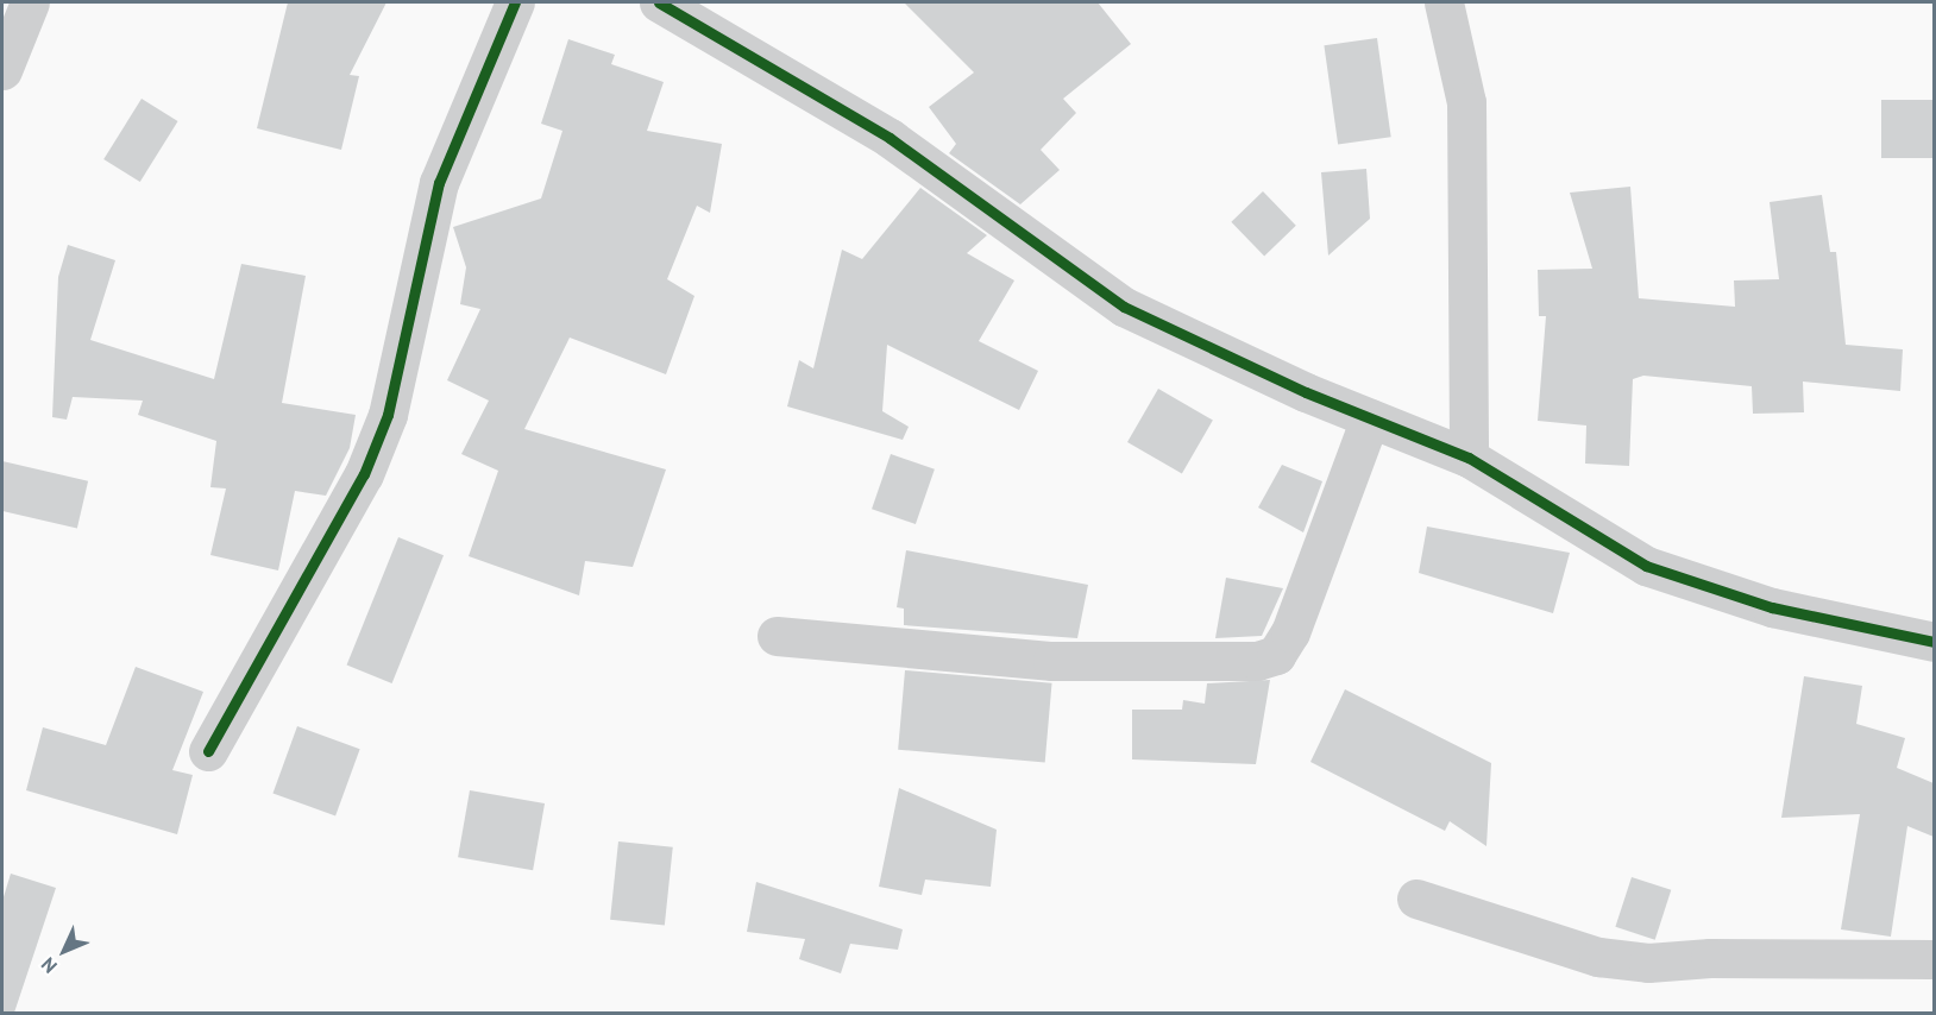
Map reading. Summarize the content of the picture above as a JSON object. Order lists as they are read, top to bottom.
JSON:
{
  "north": "bottom left"
}
